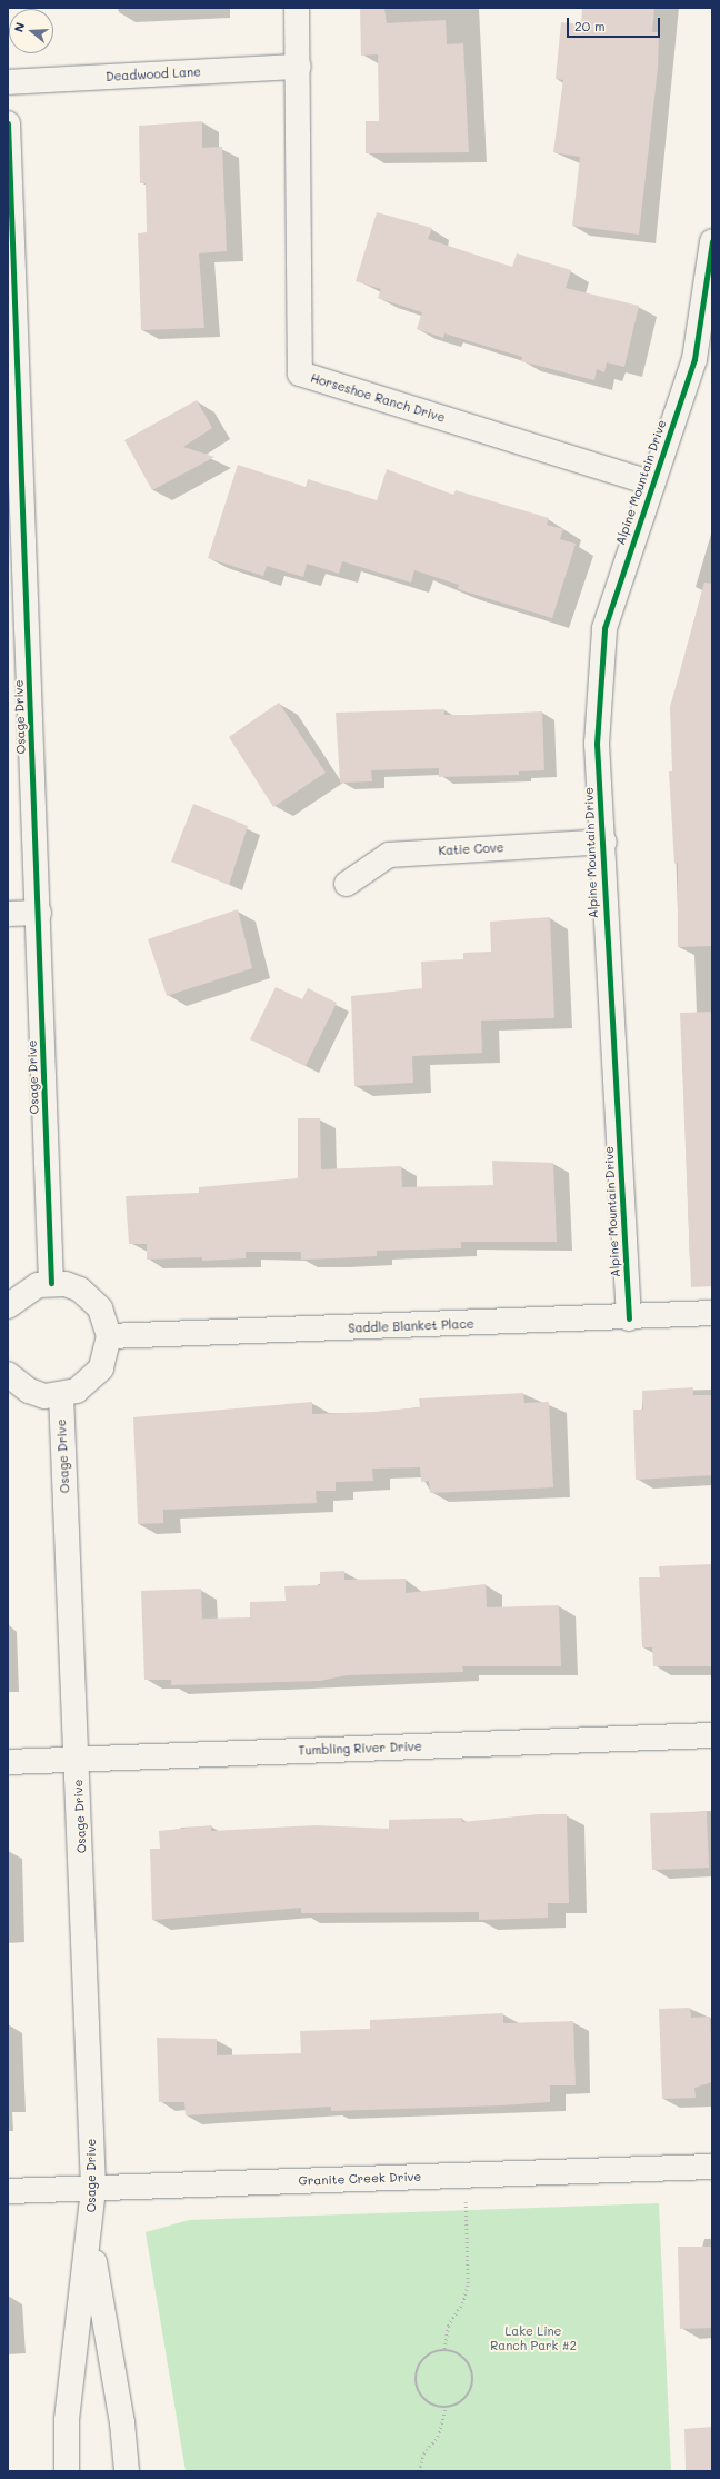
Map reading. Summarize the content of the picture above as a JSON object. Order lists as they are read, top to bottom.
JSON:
{
  "streets": {
    "street": [
      "Deadwood Lane",
      "Horseshoe Ranch Drive",
      "Alpine Mountain Drive",
      "Osage Drive",
      "Katie Cove",
      "Saddle Blanket Place",
      "Tumbling River Drive",
      "Granite Creek Drive"
    ]
  },
  "crossings": [
    ["Deadwood Lane", "Horseshoe Ranch Drive"],
    ["Horseshoe Ranch Drive", "Alpine Mountain Drive"],
    ["Alpine Mountain Drive", "Katie Cove"],
    ["Alpine Mountain Drive", "Saddle Blanket Place"],
    ["Osage Drive", "Tumbling River Drive"],
    ["Osage Drive", "Granite Creek Drive"]
  ],
  "parks": ["Lake Line Ranch Park #2"],
  "scale_bar": "20 m",
  "north": "left"
}
